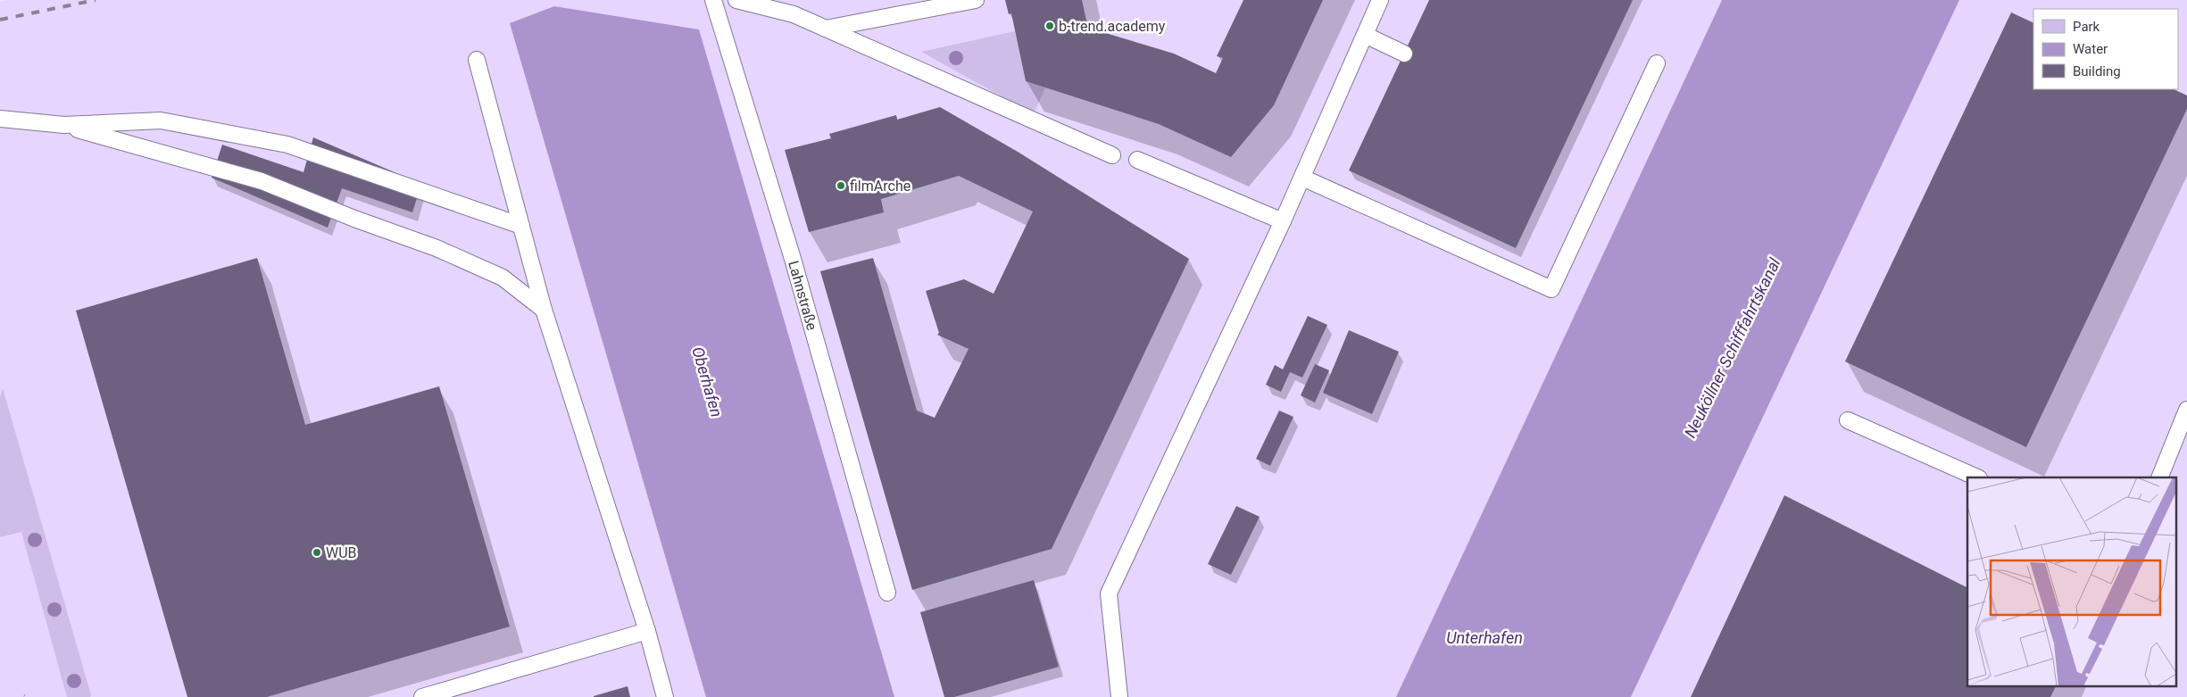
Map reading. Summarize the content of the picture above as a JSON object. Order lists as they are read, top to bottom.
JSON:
{
  "streets": {
    "lane": ["Lahnstraße"]
  },
  "water": ["Neuköllner Schifffahrtskanal", "Oberhafen", "Unterhafen"],
  "places": ["b-trend.academy", "filmArche", "WUB"],
  "legend": ["Park", "Water", "Building"]
}
